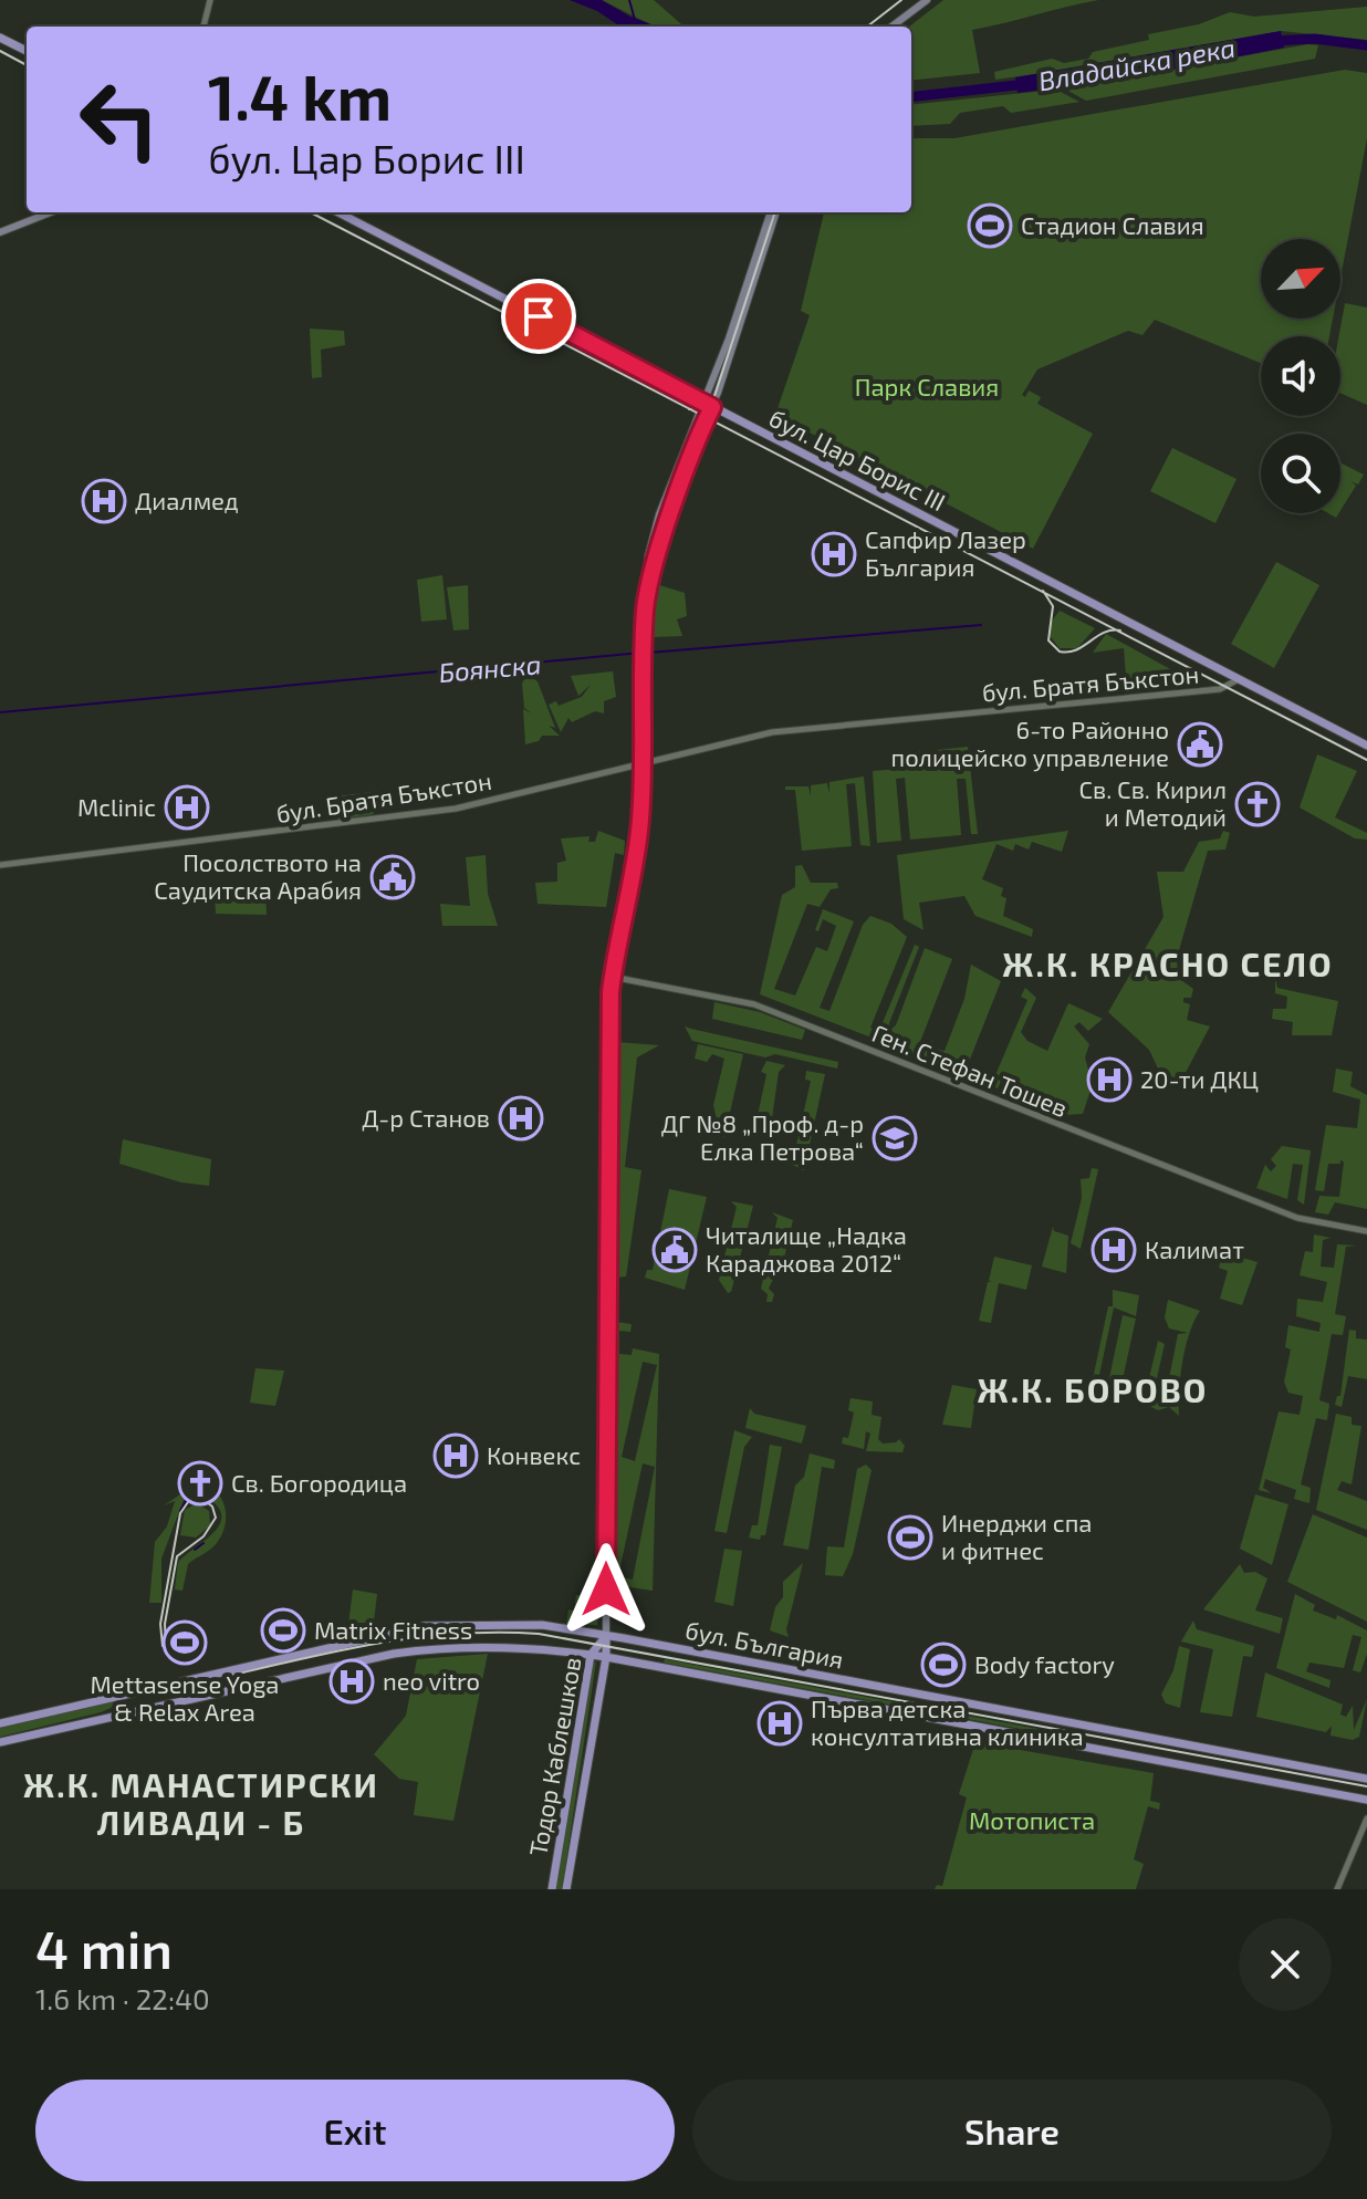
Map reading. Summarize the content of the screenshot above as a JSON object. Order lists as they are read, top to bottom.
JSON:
{
  "streets": {
    "main road": ["бул. Цар Борис III", "бул. България", "Тодор Каблешков"],
    "street": ["бул. Братя Бъкстон", "Ген. Стефан Тошев"]
  },
  "crossings": [
    ["бул. Цар Борис III", "бул. Братя Бъкстон"],
    ["бул. Цар Борис III", "Тодор Каблешков"],
    ["бул. Братя Бъкстон", "Тодор Каблешков"],
    ["Ген. Стефан Тошев", "Тодор Каблешков"],
    ["бул. България", "Тодор Каблешков"]
  ],
  "districts": ["Ж.К. КРАСНО СЕЛО", "Ж.К. БОРОВО", "Ж.К. МАНАСТИРСКИ ЛИВАДИ - Б"],
  "water": ["Владайска река", "Боянска"],
  "parks": ["Парк Славия", "Мотописта"],
  "places": {
    "sports": [
      "Стадион Славия",
      "Инерджи спа и фитнес",
      "Matrix Fitness",
      "Mettasense Yoga & Relax Area",
      "Body factory"
    ],
    "hospital": [
      "Диалмед",
      "Сапфир Лазер България",
      "Mclinic",
      "20-ти ДКЦ",
      "Д-р Станов",
      "Калимат",
      "Конвекс",
      "neo vitro",
      "Първа детска консултативна клиника"
    ],
    "public building": ["6-то Районно полицейско управление", "Посолството на Саудитска Арабия", "Читалище „Надка Караджова 2012“"],
    "church": ["Св. Св. Кирил и Методий", "Св. Богородица"],
    "school or university": ["ДГ №8 „Проф. д-р Елка Петрова“"]
  },
  "north": "top right",
  "page": {
    "turn": ["1.4 km", "бул. Цар Борис III"],
    "heading": ["4 min", "1.6 km · 22:40"],
    "buttons": ["Exit", "Share"]
  }
}
